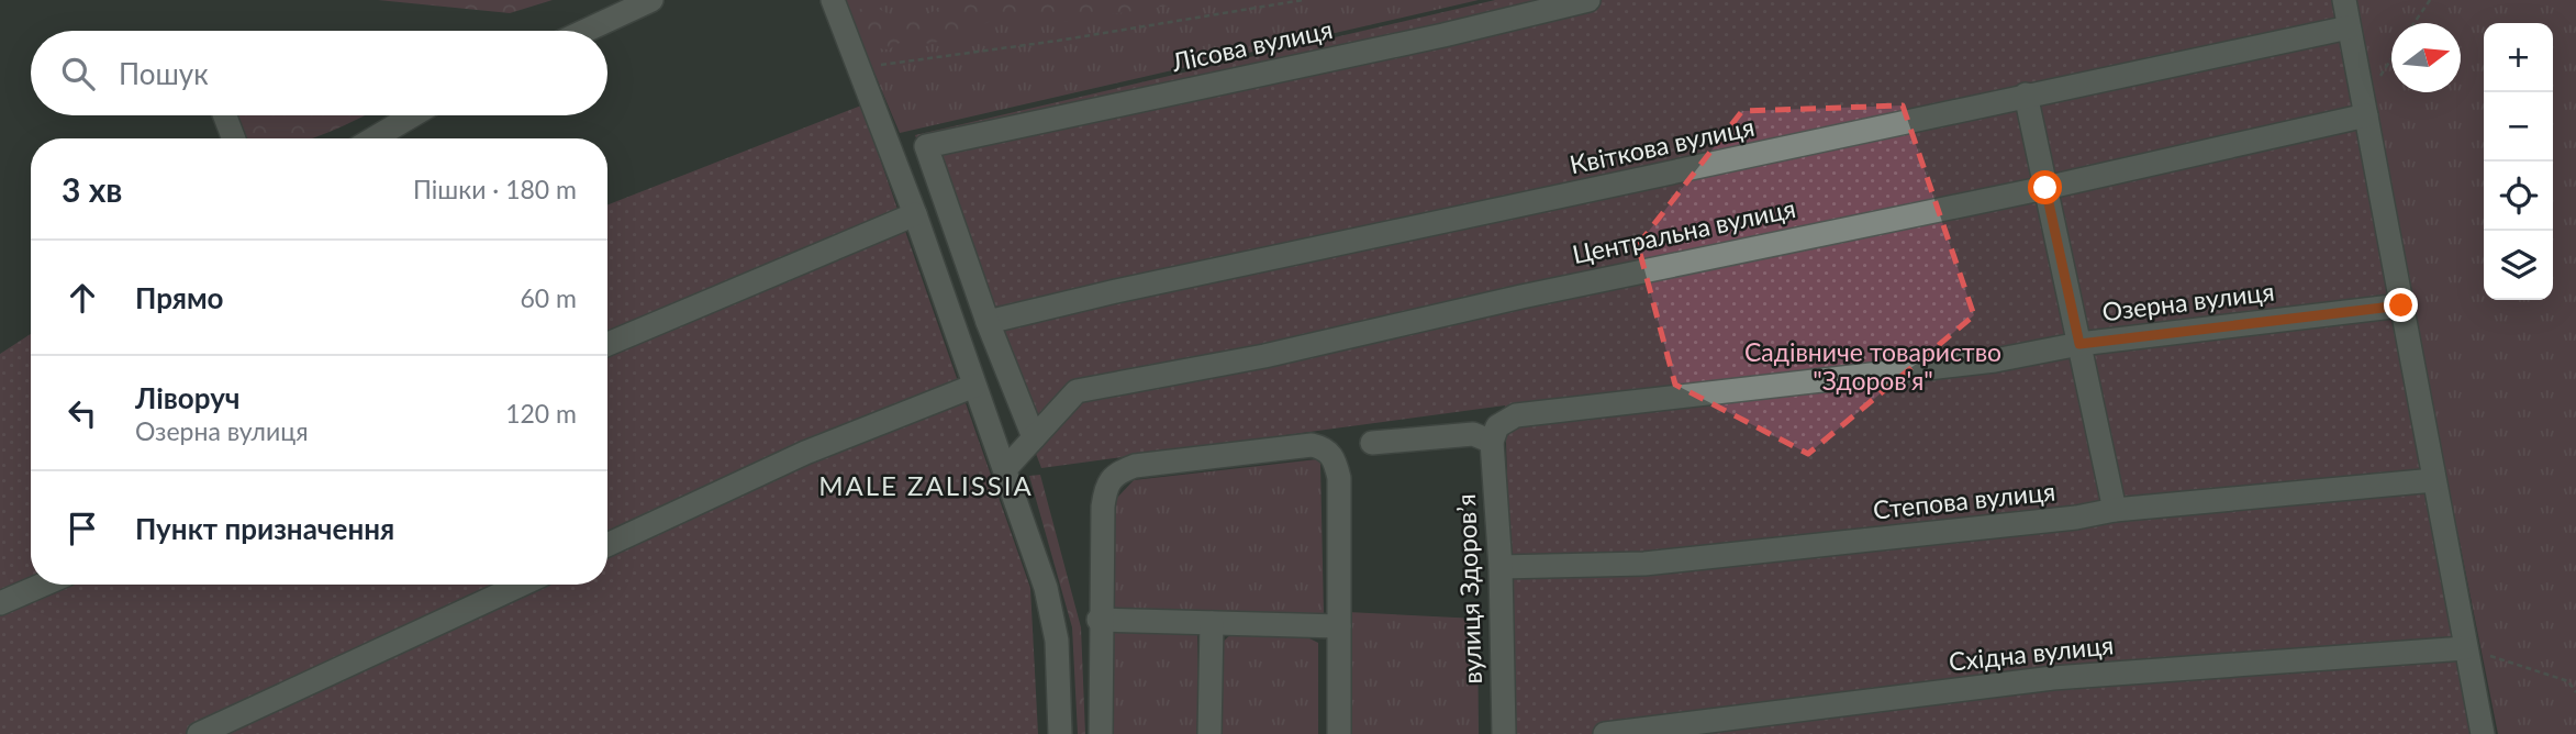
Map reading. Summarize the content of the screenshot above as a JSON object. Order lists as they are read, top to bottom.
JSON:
{
  "streets": {
    "street": [
      "Лісова вулиця",
      "Квіткова вулиця",
      "Центральна вулиця",
      "Озерна вулиця",
      "Степова вулиця",
      "вулиця Здоровʼя",
      "Східна вулиця"
    ]
  },
  "crossings": [
    ["Лісова вулиця", "Квіткова вулиця"],
    ["Озерна вулиця", "вулиця Здоровʼя"],
    ["Степова вулиця", "вулиця Здоровʼя"]
  ],
  "districts": ["MALE ZALISSIA"],
  "parks": ["Садівниче товариство \"Здоров'я\""],
  "north": "right",
  "page": {
    "map_buttons": ["+", "−"],
    "search": "Пошук",
    "heading": ["3 хв", "Пішки · 180 m"],
    "list": [
      ["Прямо", "60 m"],
      ["Ліворуч", "Озерна вулиця", "120 m"],
      "Пункт призначення"
    ]
  }
}
